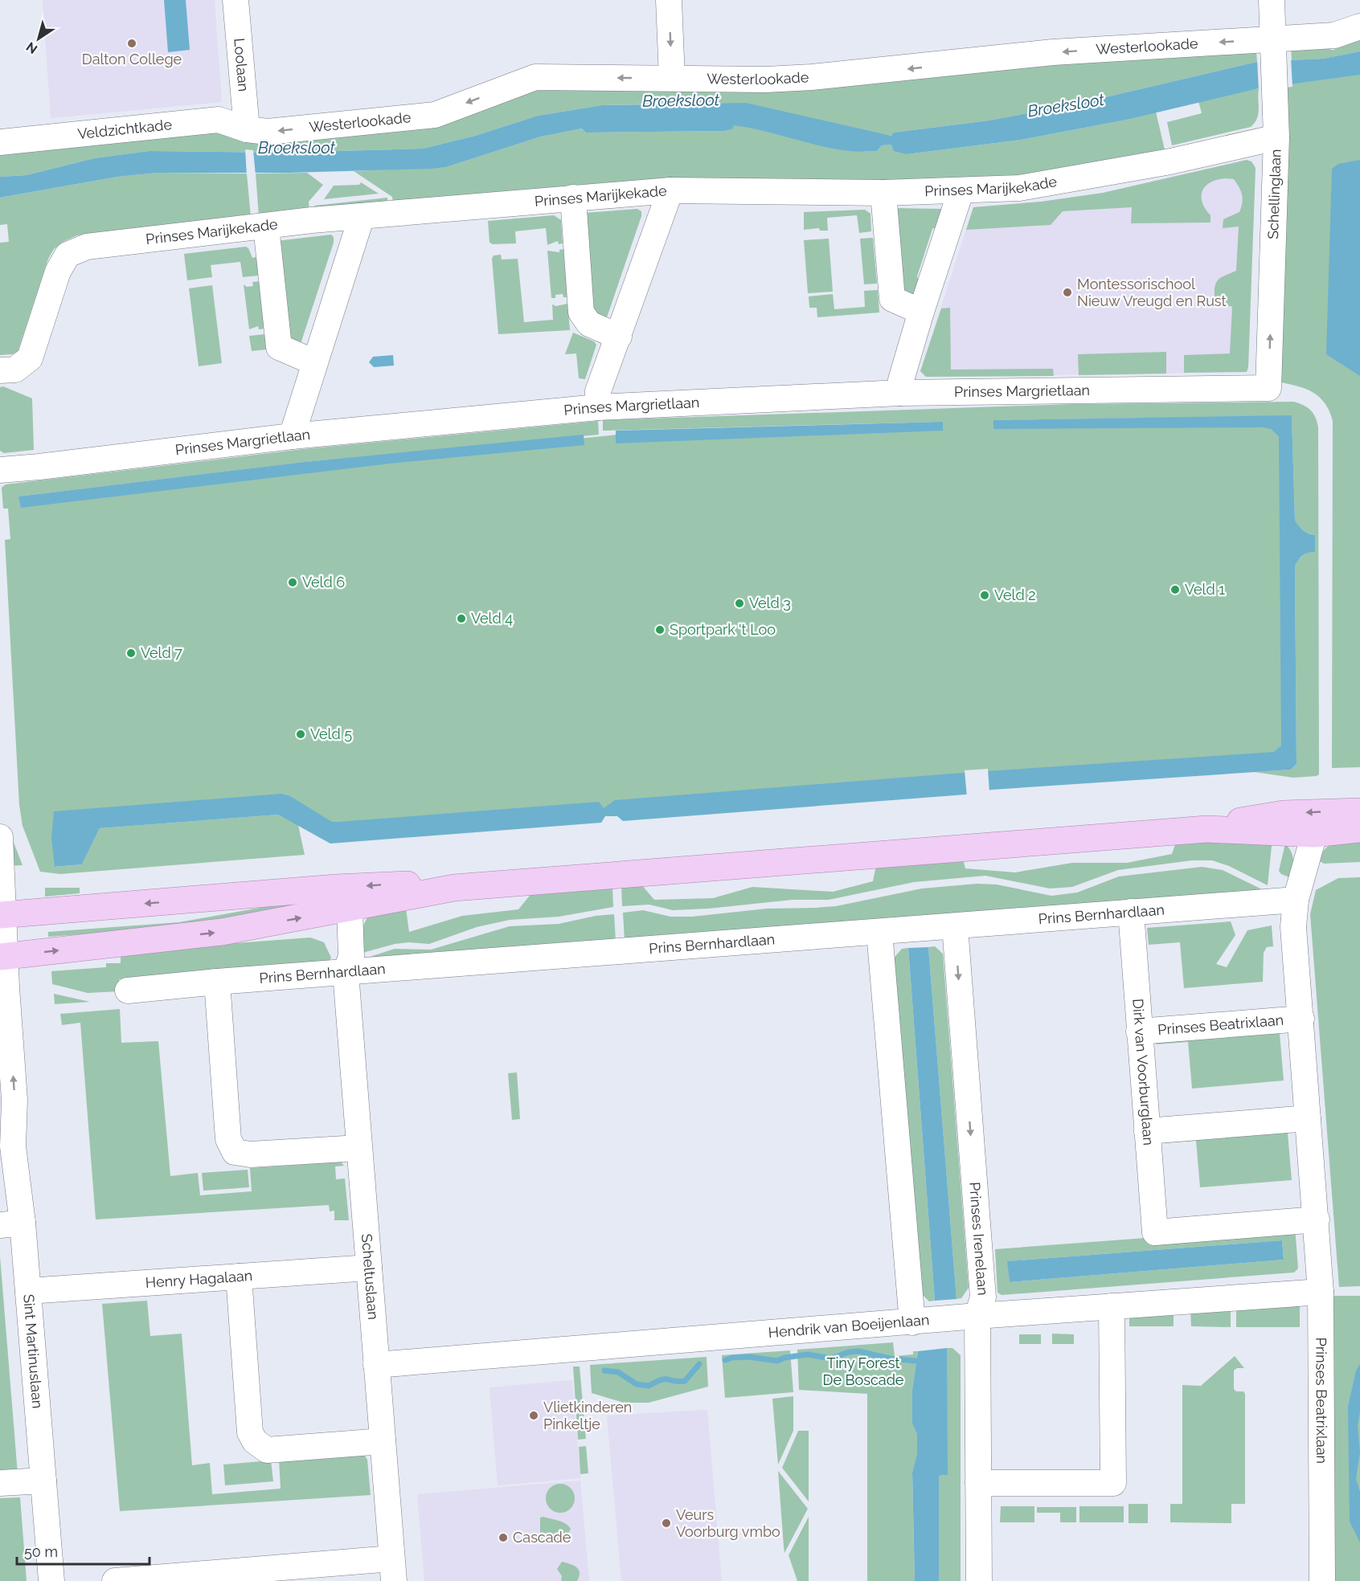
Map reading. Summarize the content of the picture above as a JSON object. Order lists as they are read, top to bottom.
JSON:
{
  "streets": {
    "street": [
      "Westerlookade",
      "Loolaan",
      "Veldzichtkade",
      "Prinses Marijkekade",
      "Schellinglaan",
      "Prinses Margrietlaan",
      "Prins Bernhardlaan",
      "Prinses Beatrixlaan",
      "Dirk van Voorburglaan",
      "Prinses Irenelaan",
      "Scheltuslaan",
      "Henry Hagalaan",
      "Hendrik van Boeijenlaan",
      "Sint Martinuslaan"
    ]
  },
  "crossings": [
    ["Westerlookade", "Loolaan"],
    ["Westerlookade", "Veldzichtkade"],
    ["Westerlookade", "Schellinglaan"],
    ["Loolaan", "Veldzichtkade"],
    ["Prinses Marijkekade", "Schellinglaan"],
    ["Schellinglaan", "Prinses Margrietlaan"],
    ["Prins Bernhardlaan", "Prinses Beatrixlaan"],
    ["Prins Bernhardlaan", "Dirk van Voorburglaan"],
    ["Prins Bernhardlaan", "Prinses Irenelaan"],
    ["Prins Bernhardlaan", "Scheltuslaan"],
    ["Prinses Beatrixlaan", "Dirk van Voorburglaan"],
    ["Prinses Beatrixlaan", "Hendrik van Boeijenlaan"],
    ["Prinses Irenelaan", "Hendrik van Boeijenlaan"],
    ["Scheltuslaan", "Henry Hagalaan"],
    ["Scheltuslaan", "Hendrik van Boeijenlaan"],
    ["Henry Hagalaan", "Sint Martinuslaan"]
  ],
  "one_way": ["Westerlookade", "Schellinglaan"],
  "water": ["Broeksloot"],
  "parks": ["Tiny Forest De Boscade"],
  "places": [
    "Dalton College",
    "Montessorischool Nieuw Vreugd en Rust",
    "Veld 6",
    "Veld 1",
    "Veld 2",
    "Veld 3",
    "Veld 4",
    "Sportpark 't Loo",
    "Veld 7",
    "Veld 5",
    "Vlietkinderen Pinkeltje",
    "Veurs Voorburg vmbo",
    "Cascade"
  ],
  "scale_bar": "50 m",
  "north": "bottom left"
}
